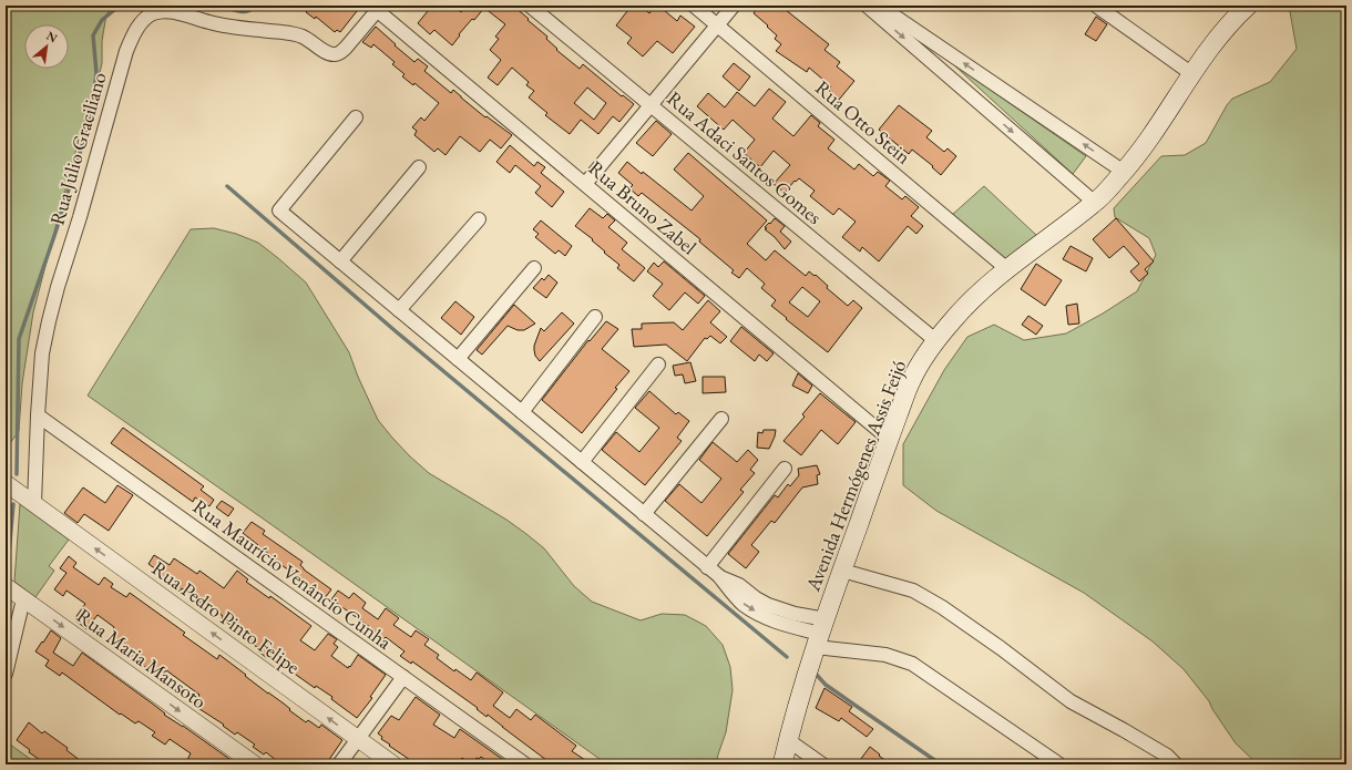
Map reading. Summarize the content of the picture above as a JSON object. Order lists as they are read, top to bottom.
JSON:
{
  "streets": {
    "main road": ["Avenida Hermógenes Assis Feijó"],
    "street": [
      "Rua Otto Stein",
      "Rua Júlio Graciliano",
      "Rua Adaci Santos Gomes",
      "Rua Bruno Zabel",
      "Rua Maurício Venâncio Cunha",
      "Rua Pedro Pinto Felipe",
      "Rua Maria Mansoto"
    ]
  },
  "crossings": [
    ["Rua Otto Stein", "Avenida Hermógenes Assis Feijó"],
    ["Rua Júlio Graciliano", "Rua Bruno Zabel"],
    ["Rua Júlio Graciliano", "Rua Maurício Venâncio Cunha"],
    ["Rua Júlio Graciliano", "Rua Pedro Pinto Felipe"],
    ["Rua Adaci Santos Gomes", "Avenida Hermógenes Assis Feijó"],
    ["Rua Bruno Zabel", "Avenida Hermógenes Assis Feijó"]
  ],
  "one_way": ["Rua Pedro Pinto Felipe", "Rua Maria Mansoto"],
  "north": "top right"
}
